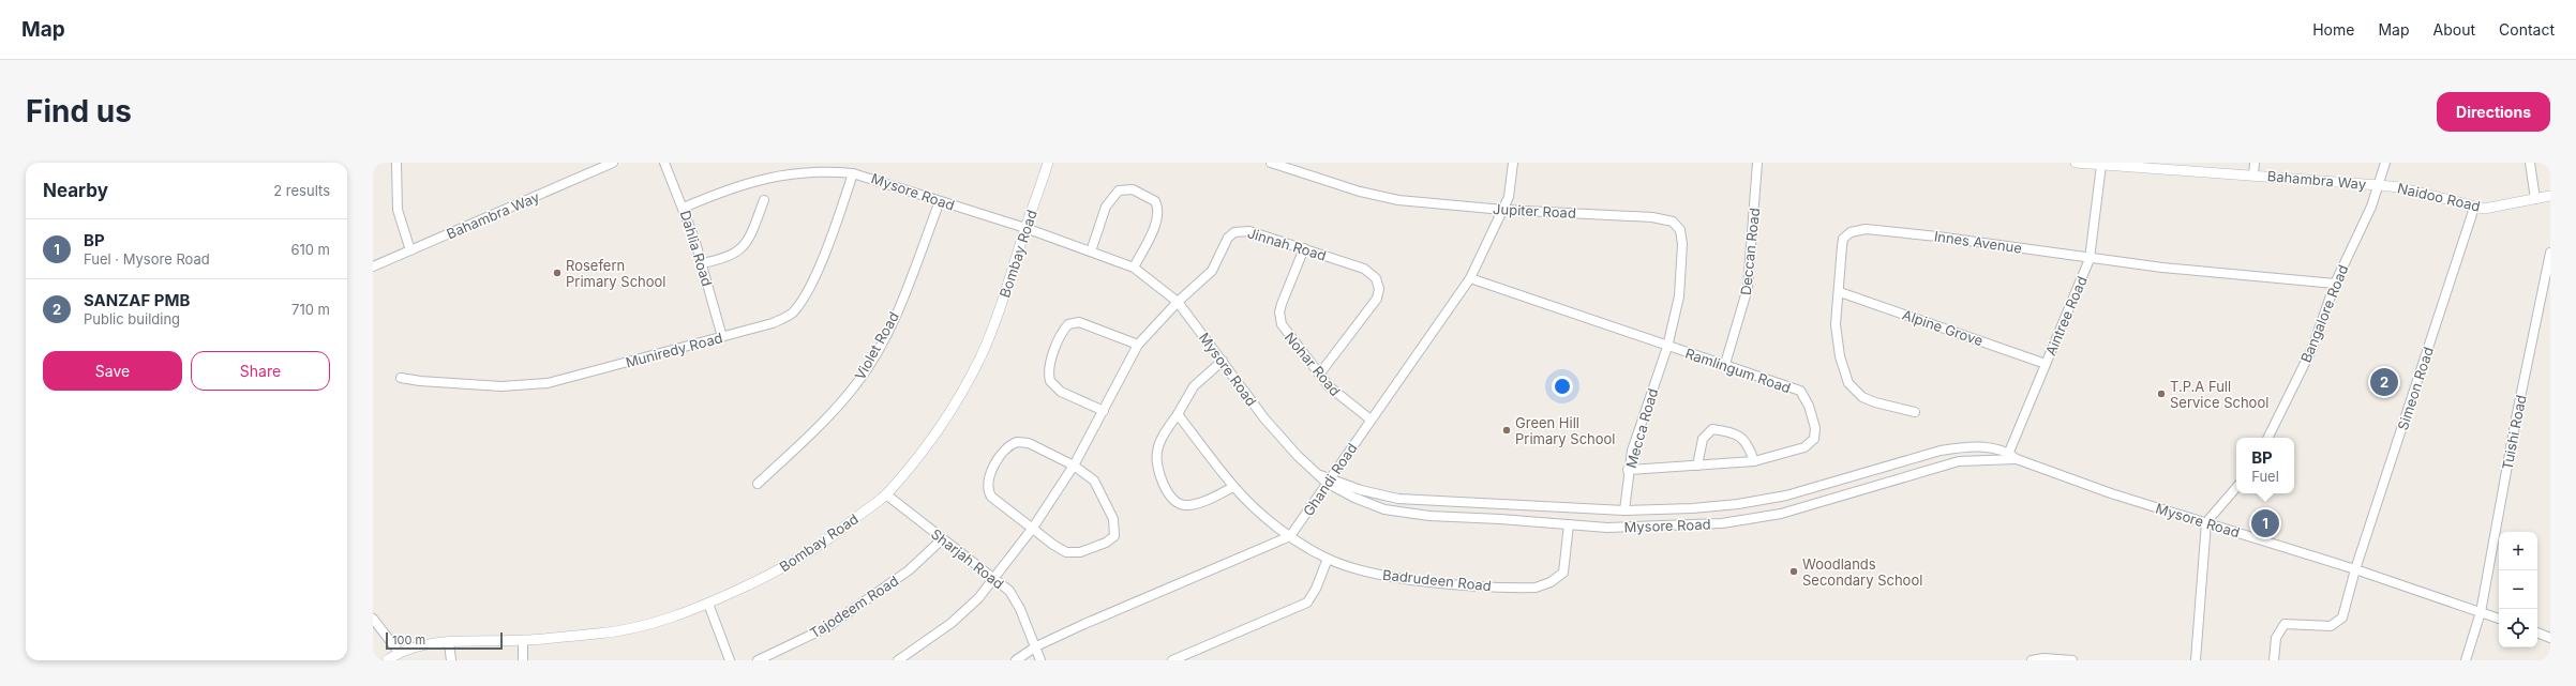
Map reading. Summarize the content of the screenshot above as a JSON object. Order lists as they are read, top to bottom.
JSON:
{
  "streets": {
    "street": [
      "Bahambra Way",
      "Mysore Road",
      "Naidoo Road",
      "Jupiter Road",
      "Innes Avenue",
      "Jinnah Road",
      "Dahlia Road",
      "Deccan Road",
      "Bombay Road",
      "Bangalore Road",
      "Aintree Road",
      "Alpine Grove",
      "Violet Road",
      "Muniredy Road",
      "Nohar Road",
      "Ramlingum Road",
      "Simeon Road",
      "Mecca Road",
      "Tuishi Road",
      "Ghandi Road",
      "Sharjah Road",
      "Badrudeen Road",
      "Tajodeem Road"
    ]
  },
  "crossings": [
    ["Bahambra Way", "Naidoo Road"],
    ["Bahambra Way", "Bangalore Road"],
    ["Bahambra Way", "Aintree Road"],
    ["Mysore Road", "Jinnah Road"],
    ["Mysore Road", "Dahlia Road"],
    ["Mysore Road", "Bombay Road"],
    ["Mysore Road", "Aintree Road"],
    ["Mysore Road", "Violet Road"],
    ["Mysore Road", "Muniredy Road"],
    ["Mysore Road", "Simeon Road"],
    ["Mysore Road", "Mecca Road"],
    ["Mysore Road", "Tuishi Road"],
    ["Mysore Road", "Ghandi Road"],
    ["Mysore Road", "Badrudeen Road"],
    ["Naidoo Road", "Bangalore Road"],
    ["Naidoo Road", "Simeon Road"],
    ["Jupiter Road", "Ramlingum Road"],
    ["Jupiter Road", "Mecca Road"],
    ["Jupiter Road", "Ghandi Road"],
    ["Innes Avenue", "Bangalore Road"],
    ["Innes Avenue", "Aintree Road"],
    ["Innes Avenue", "Alpine Grove"],
    ["Jinnah Road", "Nohar Road"],
    ["Jinnah Road", "Sharjah Road"],
    ["Dahlia Road", "Muniredy Road"],
    ["Deccan Road", "Ramlingum Road"],
    ["Bombay Road", "Sharjah Road"],
    ["Aintree Road", "Alpine Grove"],
    ["Nohar Road", "Ghandi Road"],
    ["Ramlingum Road", "Mecca Road"],
    ["Ramlingum Road", "Ghandi Road"],
    ["Ghandi Road", "Badrudeen Road"],
    ["Sharjah Road", "Tajodeem Road"]
  ],
  "places": [
    "Rosefern Primary School",
    "T.P.A Full Service School",
    "Green Hill Primary School",
    "Woodlands Secondary School"
  ],
  "scale_bar": "100 m",
  "page": {
    "header": "Map",
    "nav": [
      "Home",
      "Map",
      "About",
      "Contact"
    ],
    "buttons": [
      "Directions",
      ["Save", "Share"]
    ],
    "title": "Find us",
    "heading": ["Nearby", "2 results"],
    "list": [
      {
        "mark": "1",
        "name": "BP",
        "note": "Fuel · Mysore Road",
        "value": "610 m"
      },
      {
        "mark": "2",
        "name": "SANZAF PMB",
        "note": "Public building",
        "value": "710 m"
      }
    ],
    "pins": ["2", "1"],
    "popup": ["BP", "Fuel"],
    "map_buttons": ["+", "−"],
    "scale": "100 m"
  }
}
